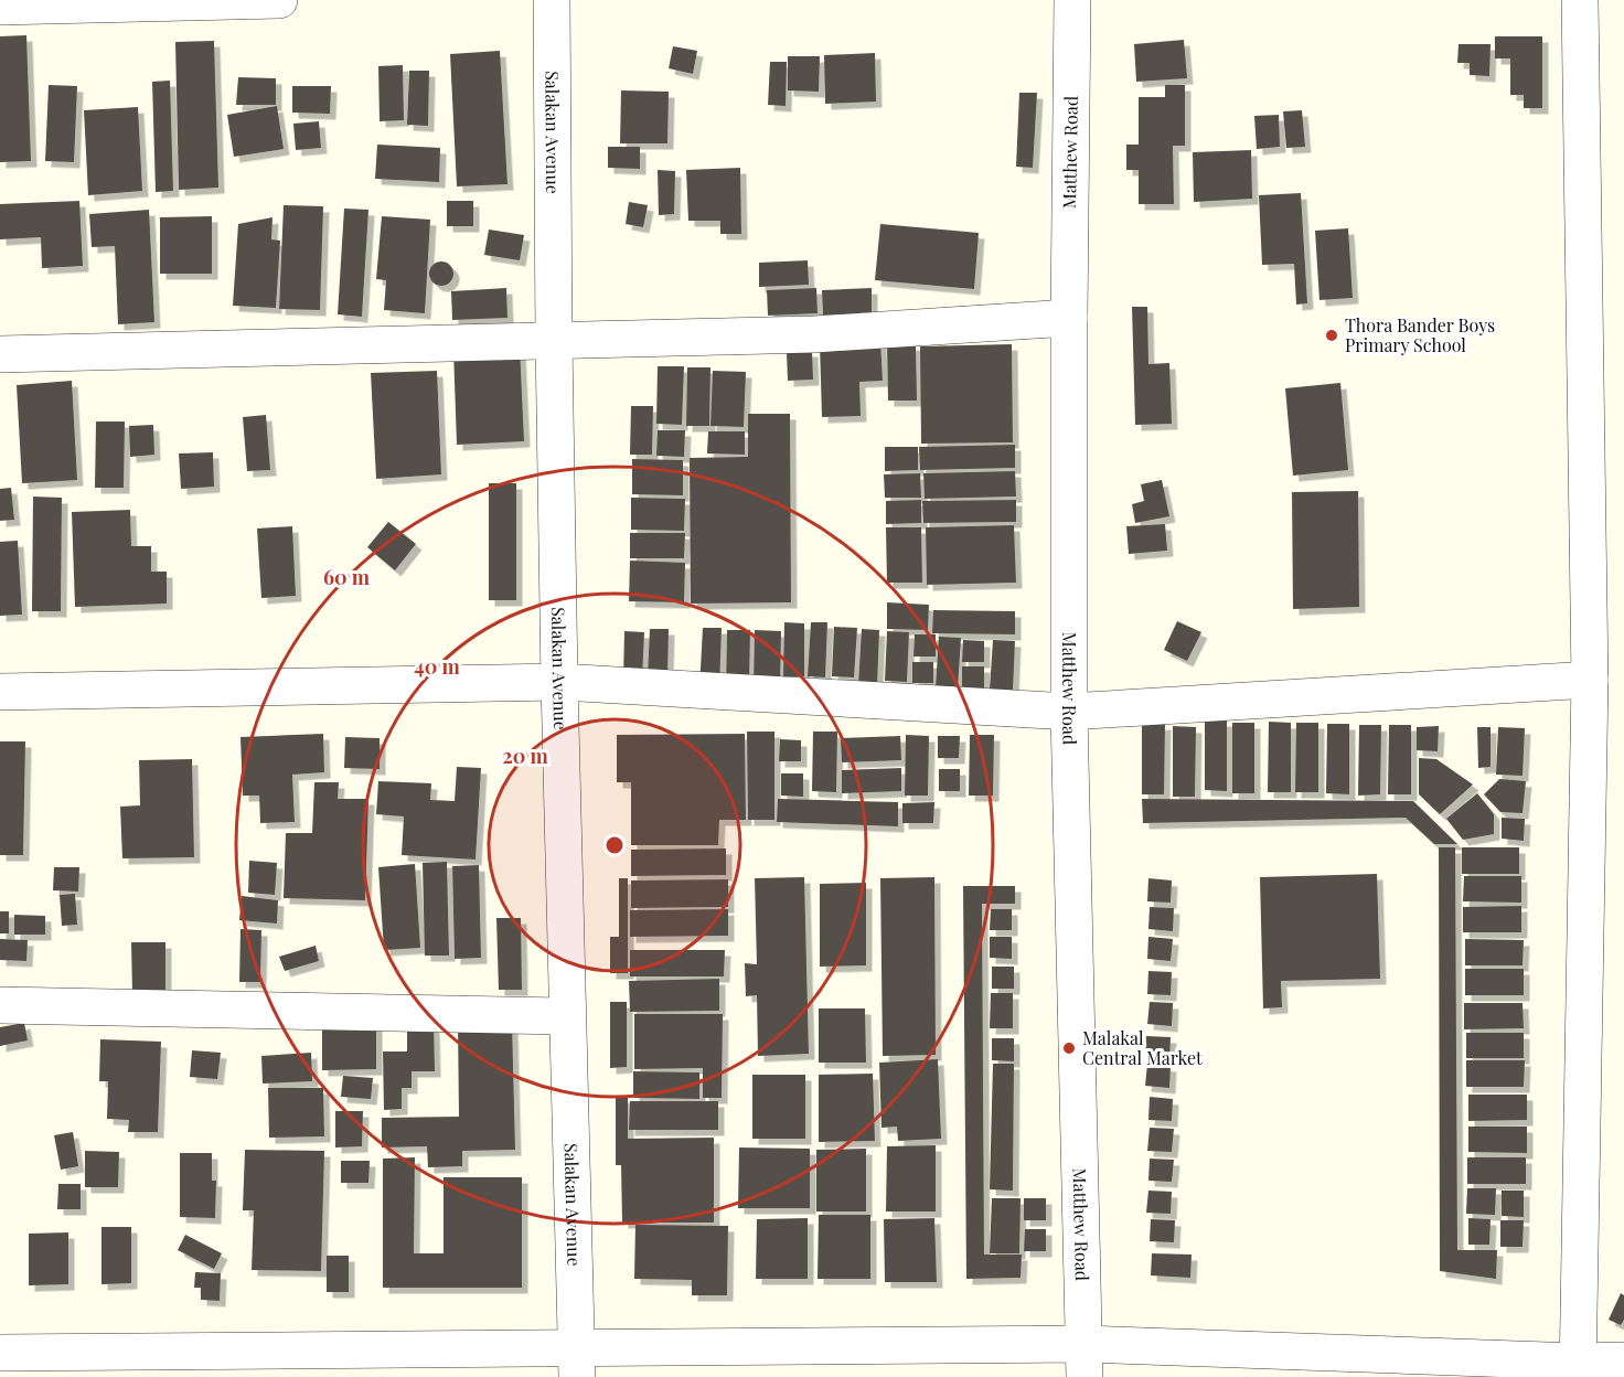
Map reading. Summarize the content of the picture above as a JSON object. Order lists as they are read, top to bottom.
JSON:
{
  "streets": {
    "street": ["Salakan Avenue", "Matthew Road"]
  },
  "places": ["Thora Bander Boys Primary School", "Malakal Central Market"],
  "rings": ["60 m", "40 m", "20 m"]
}
